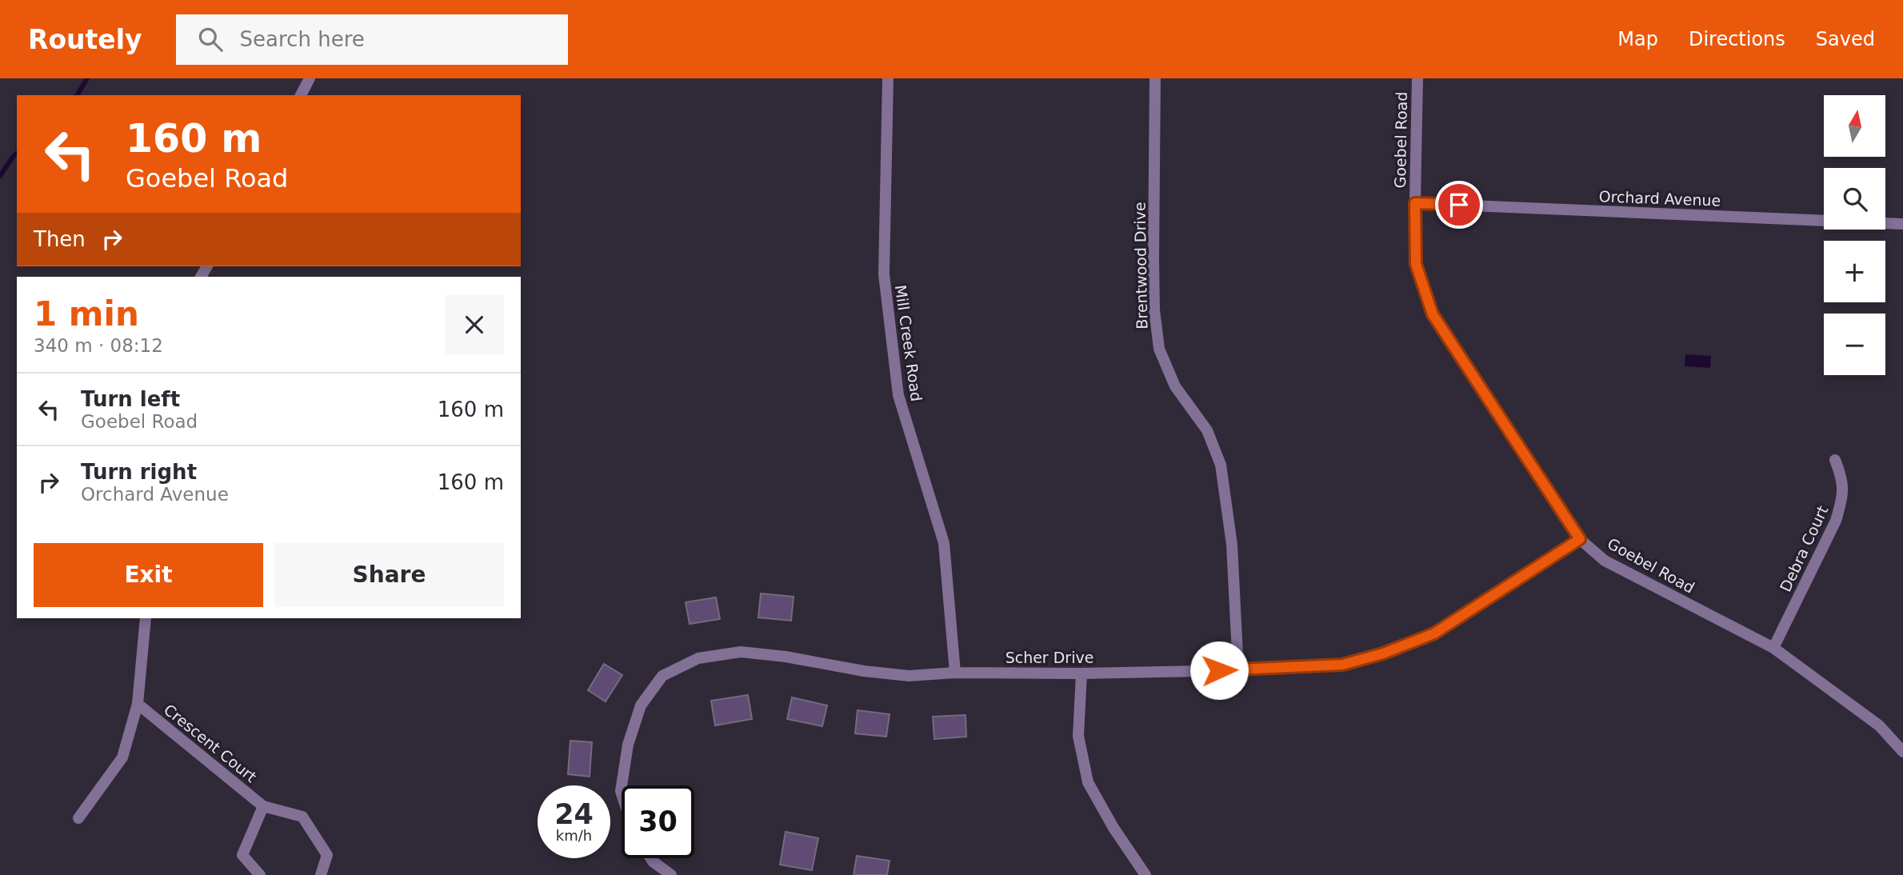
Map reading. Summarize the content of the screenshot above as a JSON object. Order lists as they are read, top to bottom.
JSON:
{
  "streets": {
    "street": [
      "Goebel Road",
      "Orchard Avenue",
      "Brentwood Drive",
      "Mill Creek Road",
      "Debra Court",
      "Scher Drive",
      "Crescent Court"
    ]
  },
  "crossings": [
    ["Goebel Road", "Orchard Avenue"],
    ["Goebel Road", "Debra Court"],
    ["Goebel Road", "Scher Drive"],
    ["Brentwood Drive", "Scher Drive"],
    ["Mill Creek Road", "Scher Drive"]
  ],
  "north": "top",
  "page": {
    "header": "Routely",
    "search": "Search here",
    "nav": ["Map", "Directions", "Saved"],
    "map_buttons": ["+", "−"],
    "turn": ["160 m", "Goebel Road"],
    "then": "Then",
    "heading": ["1 min", "340 m · 08:12"],
    "list": [
      {
        "name": "Turn left",
        "note": "Goebel Road",
        "value": "160 m"
      },
      {
        "name": "Turn right",
        "note": "Orchard Avenue",
        "value": "160 m"
      }
    ],
    "buttons": ["Exit", "Share"],
    "speed": "24 km/h",
    "limit": "30"
  }
}
